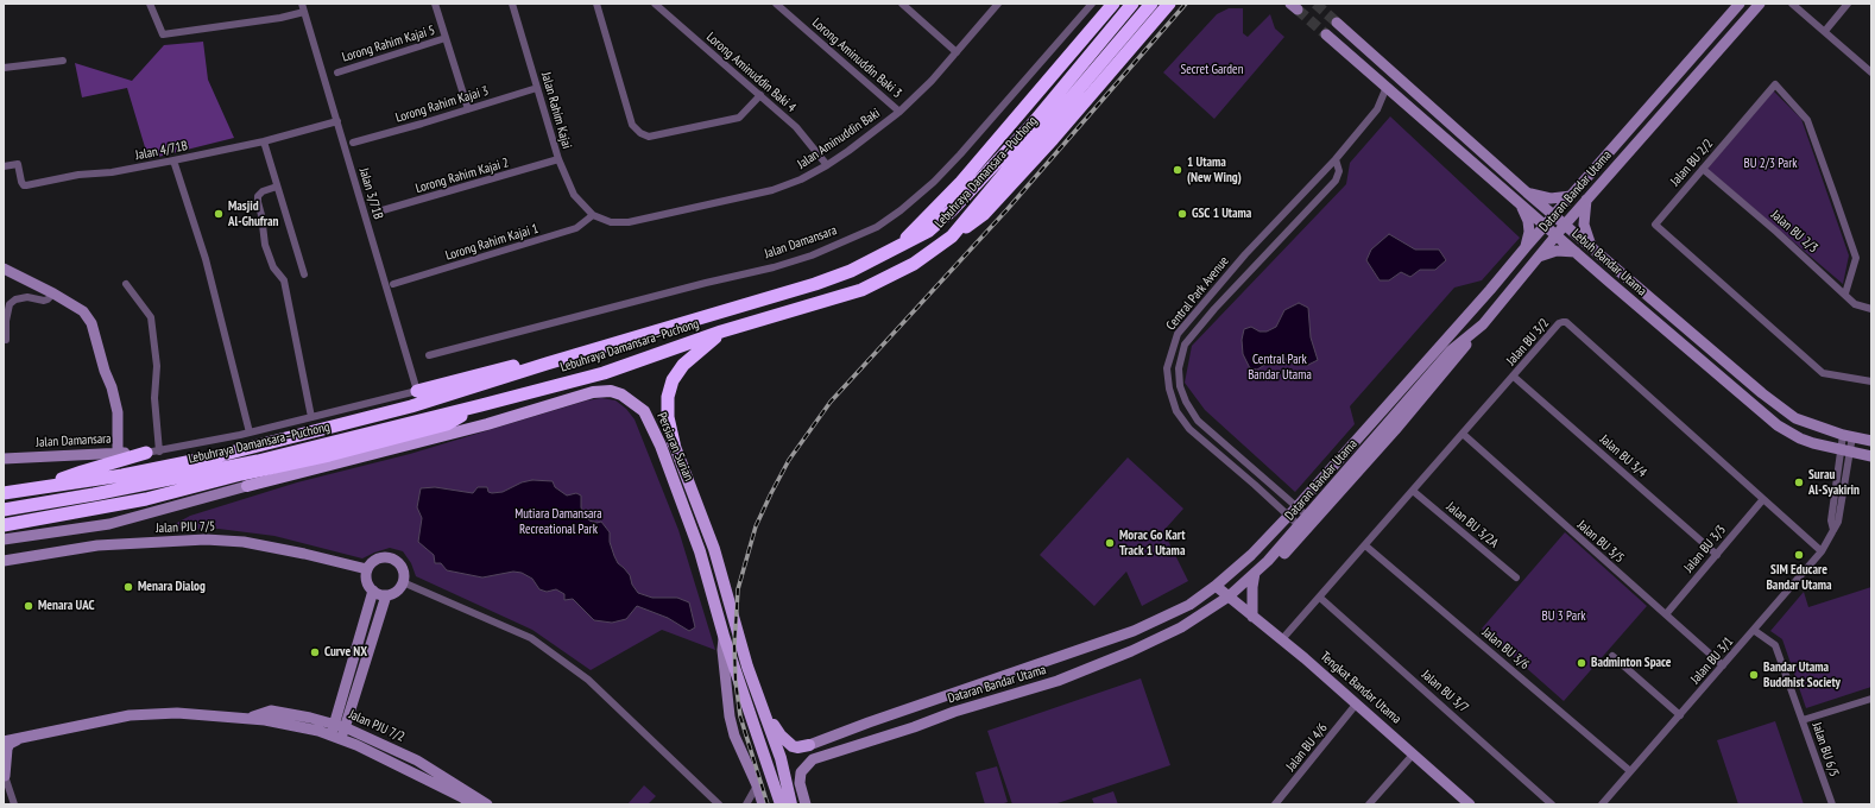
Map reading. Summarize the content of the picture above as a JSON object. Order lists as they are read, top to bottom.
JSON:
{
  "streets": {
    "highway": ["Lebuhraya Damansara–Puchong"],
    "main road": [
      "Dataran Bandar Utama",
      "Jalan Damansara",
      "Lebuh Bandar Utama",
      "Persiaran Surian",
      "Jalan PJU 7/5",
      "Tengkat Bandar Utama",
      "Jalan PJU 7/2"
    ],
    "street": [
      "Lorong Rahim Kajai 5",
      "Lorong Aminuddin Baki 3",
      "Lorong Aminuddin Baki 4",
      "Lorong Rahim Kajai 3",
      "Jalan Rahim Kajai",
      "Jalan Aminuddin Baki",
      "Jalan 4/71B",
      "Jalan BU 2/2",
      "Lorong Rahim Kajai 2",
      "Jalan 3/71B",
      "Jalan BU 2/3",
      "Lorong Rahim Kajai 1",
      "Central Park Avenue",
      "Jalan BU 3/2",
      "Jalan BU 3/4",
      "Jalan BU 3/2A",
      "Jalan BU 3/5",
      "Jalan BU 3/3",
      "Jalan BU 3/6",
      "Jalan BU 3/1",
      "Jalan BU 3/7",
      "Jalan BU 4/6",
      "Jalan BU 6/5"
    ]
  },
  "crossings": [
    ["Lorong Aminuddin Baki 3", "Jalan Aminuddin Baki"],
    ["Lorong Aminuddin Baki 4", "Jalan Aminuddin Baki"],
    ["Lorong Rahim Kajai 3", "Jalan Rahim Kajai"],
    ["Jalan Rahim Kajai", "Jalan Aminuddin Baki"],
    ["Jalan Rahim Kajai", "Lorong Rahim Kajai 2"],
    ["Jalan Rahim Kajai", "Lorong Rahim Kajai 1"],
    ["Jalan Aminuddin Baki", "Lorong Rahim Kajai 1"],
    ["Jalan 4/71B", "Jalan 3/71B"],
    ["Jalan BU 2/2", "Jalan BU 2/3"],
    ["Dataran Bandar Utama", "Lebuh Bandar Utama"],
    ["Dataran Bandar Utama", "Central Park Avenue"],
    ["Dataran Bandar Utama", "Tengkat Bandar Utama"],
    ["Lebuh Bandar Utama", "Central Park Avenue"],
    ["Lebuh Bandar Utama", "Jalan BU 3/1"],
    ["Jalan BU 3/2", "Jalan BU 3/4"],
    ["Jalan BU 3/2", "Jalan BU 3/2A"],
    ["Jalan BU 3/2", "Jalan BU 3/5"],
    ["Jalan BU 3/2", "Jalan BU 3/3"],
    ["Jalan BU 3/2", "Jalan BU 3/6"],
    ["Jalan BU 3/2", "Jalan BU 3/1"],
    ["Jalan BU 3/2", "Tengkat Bandar Utama"],
    ["Jalan BU 3/2", "Jalan BU 3/7"],
    ["Jalan BU 3/4", "Jalan BU 3/3"],
    ["Jalan BU 3/5", "Jalan BU 3/3"],
    ["Jalan BU 3/5", "Jalan BU 3/1"],
    ["Jalan BU 3/6", "Jalan BU 3/1"],
    ["Jalan BU 3/1", "Jalan BU 6/5"],
    ["Tengkat Bandar Utama", "Jalan BU 4/6"]
  ],
  "parks": [
    "Secret Garden",
    "BU 2/3 Park",
    "Central Park Bandar Utama",
    "Mutiara Damansara Recreational Park",
    "BU 3 Park"
  ],
  "places": [
    "1 Utama (New Wing)",
    "Masjid Al-Ghufran",
    "GSC 1 Utama",
    "Surau Al-Syakirin",
    "Morac Go Kart Track 1 Utama",
    "SIM Educare Bandar Utama",
    "Menara Dialog",
    "Menara UAC",
    "Curve NX",
    "Badminton Space",
    "Bandar Utama Buddhist Society"
  ]
}
